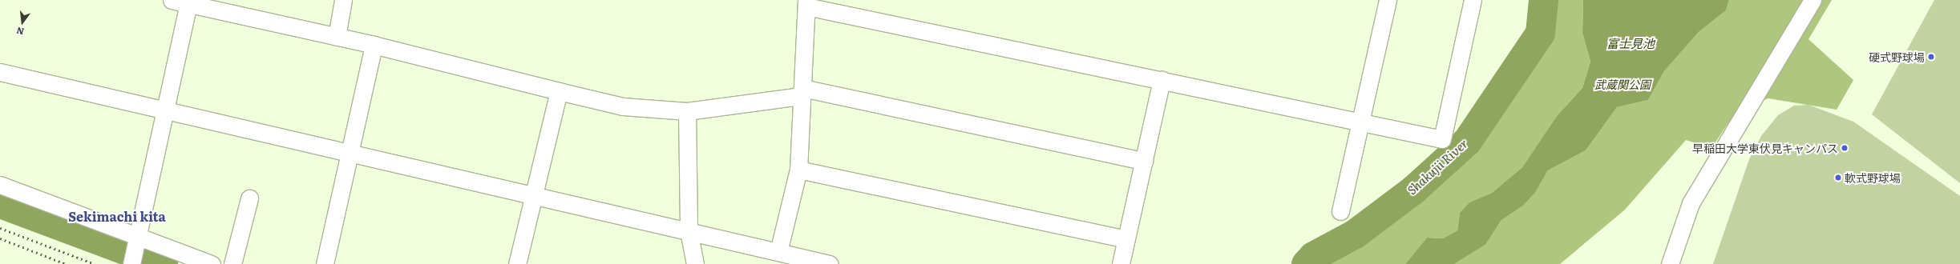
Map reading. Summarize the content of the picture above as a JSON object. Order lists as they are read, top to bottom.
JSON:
{
  "districts": ["Sekimachi kita"],
  "water": ["富士見池", "Shakujii River"],
  "parks": ["武蔵関公園"],
  "places": ["硬式野球場", "早稲田大学東伏見キャンパス", "軟式野球場"],
  "north": "bottom"
}
